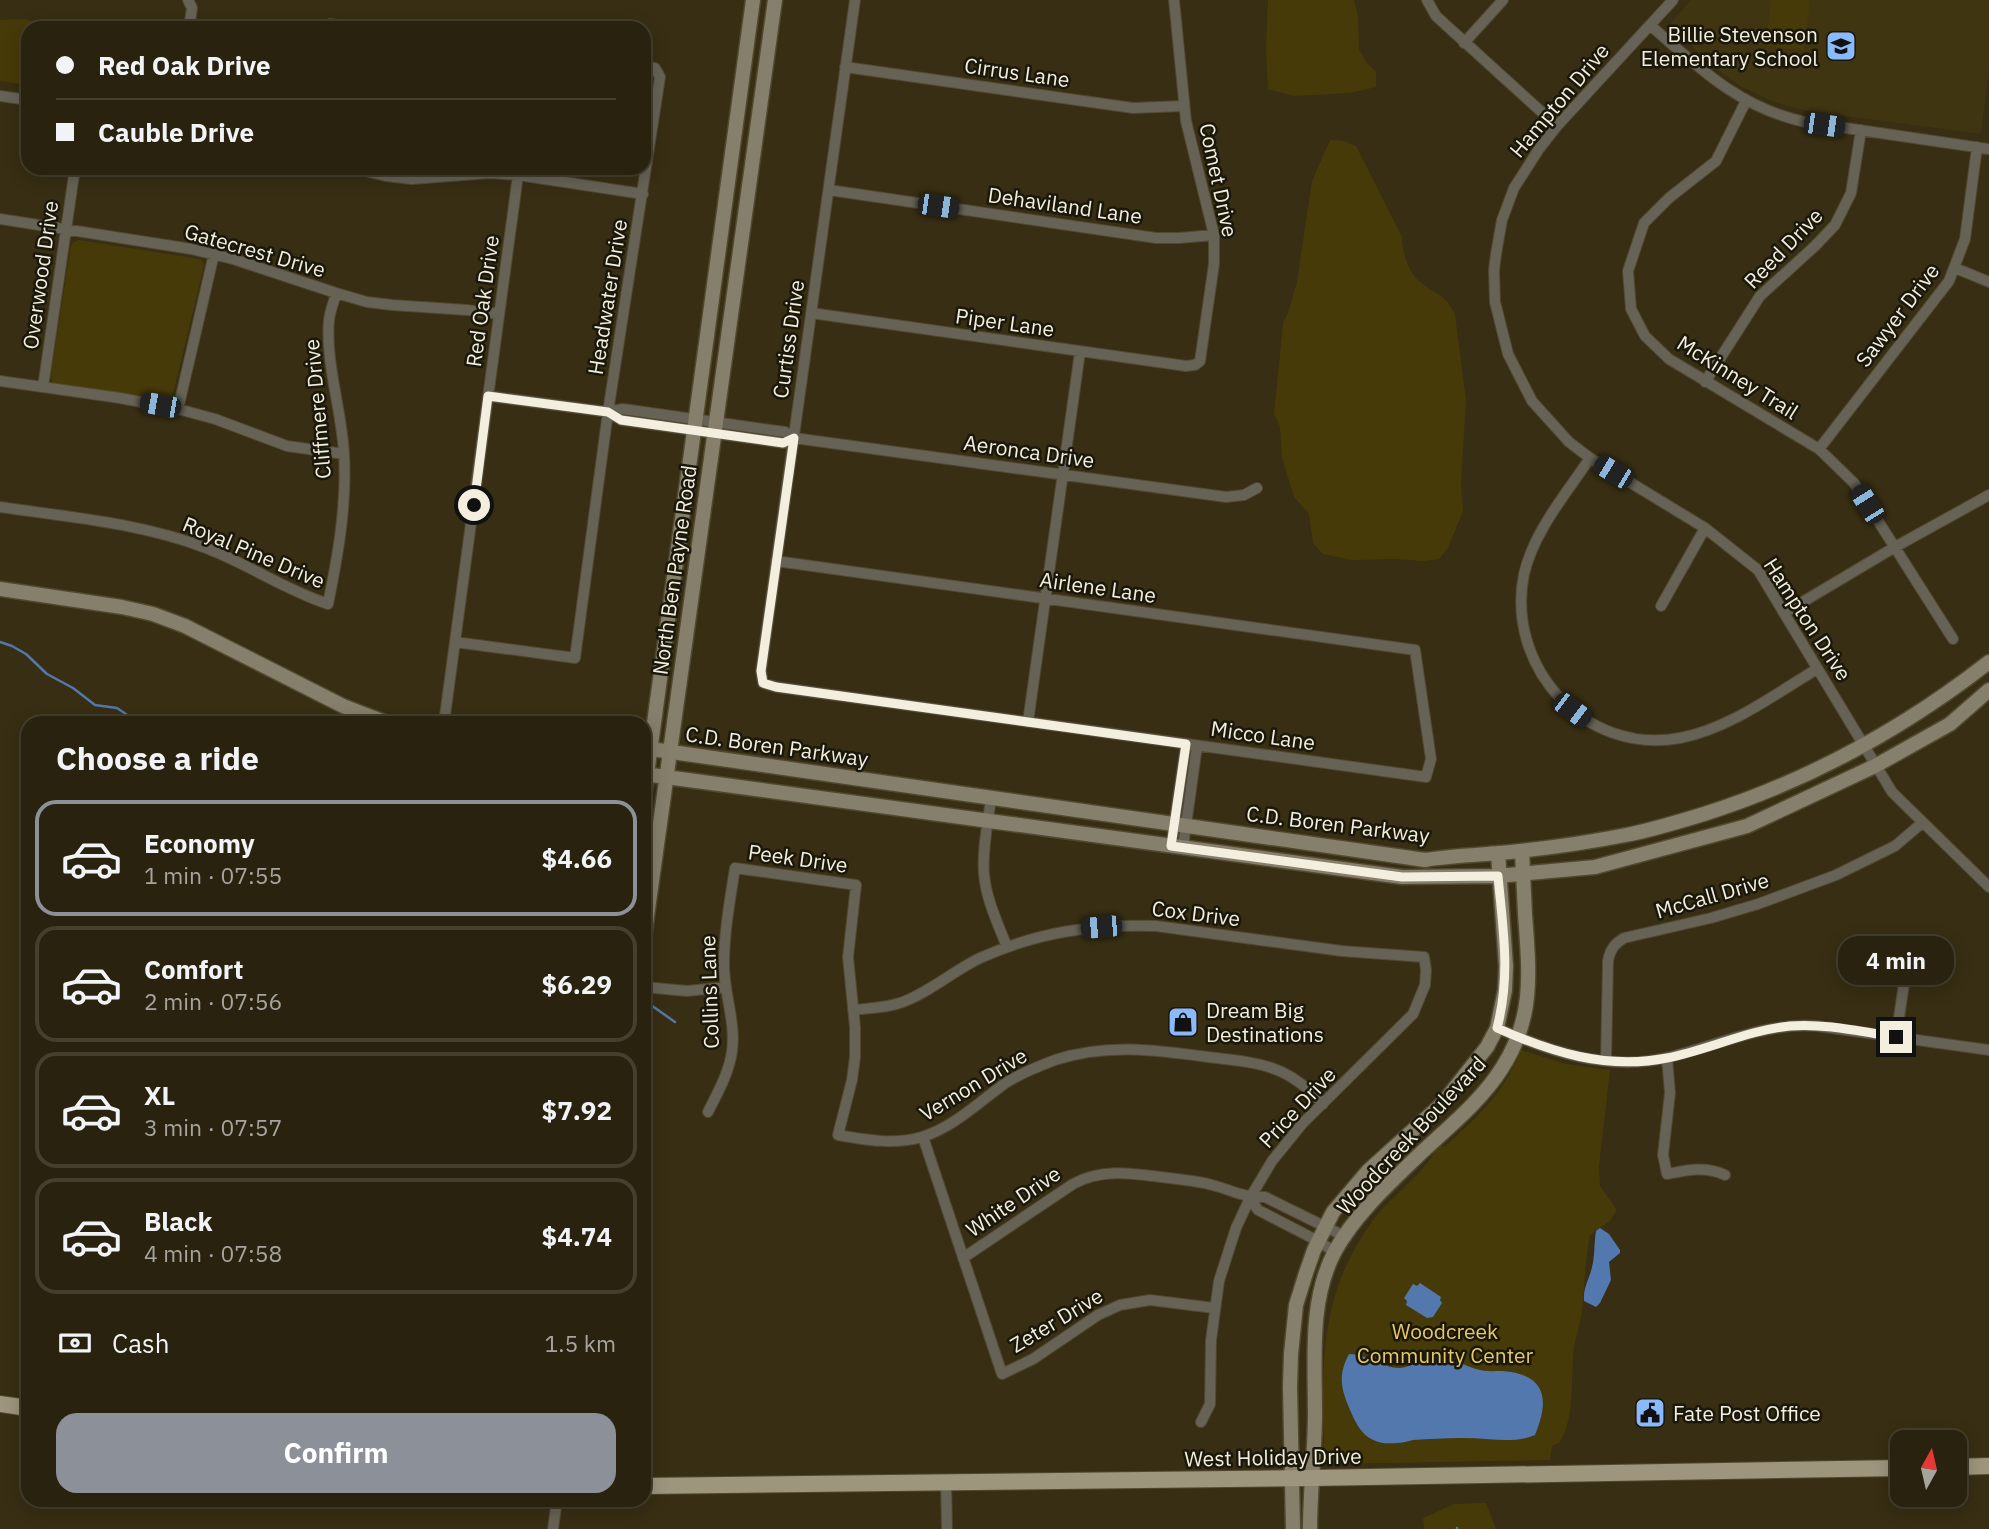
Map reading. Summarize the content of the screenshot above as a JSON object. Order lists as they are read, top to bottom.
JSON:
{
  "streets": {
    "main road": ["West Holiday Drive"],
    "street": [
      "Cirrus Lane",
      "Hampton Drive",
      "Comet Drive",
      "Dehaviland Lane",
      "Reed Drive",
      "Gatecrest Drive",
      "Overwood Drive",
      "Headwater Drive",
      "Red Oak Drive",
      "Sawyer Drive",
      "Piper Lane",
      "Curtiss Drive",
      "McKinney Trail",
      "Cliffmere Drive",
      "Aeronca Drive",
      "Royal Pine Drive",
      "North Ben Payne Road",
      "Airlene Lane",
      "Micco Lane",
      "C.D. Boren Parkway",
      "Peek Drive",
      "McCall Drive",
      "Cox Drive",
      "Collins Lane",
      "Vernon Drive",
      "Price Drive",
      "Woodcreek Boulevard",
      "White Drive",
      "Zeter Drive"
    ]
  },
  "crossings": [
    ["Cirrus Lane", "Comet Drive"],
    ["Cirrus Lane", "Curtiss Drive"],
    ["Hampton Drive", "C.D. Boren Parkway"],
    ["Hampton Drive", "McCall Drive"],
    ["Comet Drive", "Dehaviland Lane"],
    ["Comet Drive", "Piper Lane"],
    ["Dehaviland Lane", "Curtiss Drive"],
    ["Reed Drive", "McKinney Trail"],
    ["Gatecrest Drive", "Overwood Drive"],
    ["Gatecrest Drive", "Red Oak Drive"],
    ["Gatecrest Drive", "Cliffmere Drive"],
    ["Headwater Drive", "Red Oak Drive"],
    ["Headwater Drive", "Aeronca Drive"],
    ["Red Oak Drive", "Aeronca Drive"],
    ["Sawyer Drive", "McKinney Trail"],
    ["Piper Lane", "Curtiss Drive"],
    ["Curtiss Drive", "Aeronca Drive"],
    ["Curtiss Drive", "Airlene Lane"],
    ["Curtiss Drive", "Micco Lane"],
    ["Cliffmere Drive", "Royal Pine Drive"],
    ["Aeronca Drive", "North Ben Payne Road"],
    ["North Ben Payne Road", "C.D. Boren Parkway"],
    ["Airlene Lane", "Micco Lane"],
    ["C.D. Boren Parkway", "Woodcreek Boulevard"],
    ["Peek Drive", "Cox Drive"],
    ["Peek Drive", "Collins Lane"],
    ["Peek Drive", "Vernon Drive"],
    ["Cox Drive", "Vernon Drive"],
    ["Cox Drive", "Price Drive"],
    ["Vernon Drive", "Price Drive"],
    ["Price Drive", "White Drive"],
    ["Price Drive", "Zeter Drive"],
    ["Woodcreek Boulevard", "White Drive"],
    ["Woodcreek Boulevard", "West Holiday Drive"],
    ["White Drive", "Zeter Drive"]
  ],
  "parks": ["Woodcreek Community Center"],
  "places": {
    "school or university": ["Billie Stevenson Elementary School"],
    "shop": ["Dream Big Destinations"],
    "public building": ["Fate Post Office"]
  },
  "north": "top",
  "page": {
    "banner": ["Red Oak Drive", "Cauble Drive"],
    "heading": "Choose a ride",
    "list": [
      {
        "name": "Economy",
        "note": "1 min · 07:55",
        "value": "$4.66"
      },
      {
        "name": "Comfort",
        "note": "2 min · 07:56",
        "value": "$6.29"
      },
      {
        "name": "XL",
        "note": "3 min · 07:57",
        "value": "$7.92"
      },
      {
        "name": "Black",
        "note": "4 min · 07:58",
        "value": "$4.74"
      }
    ],
    "bubble": "4 min",
    "pay": ["Cash", "1.5 km"],
    "buttons": "Confirm"
  }
}
